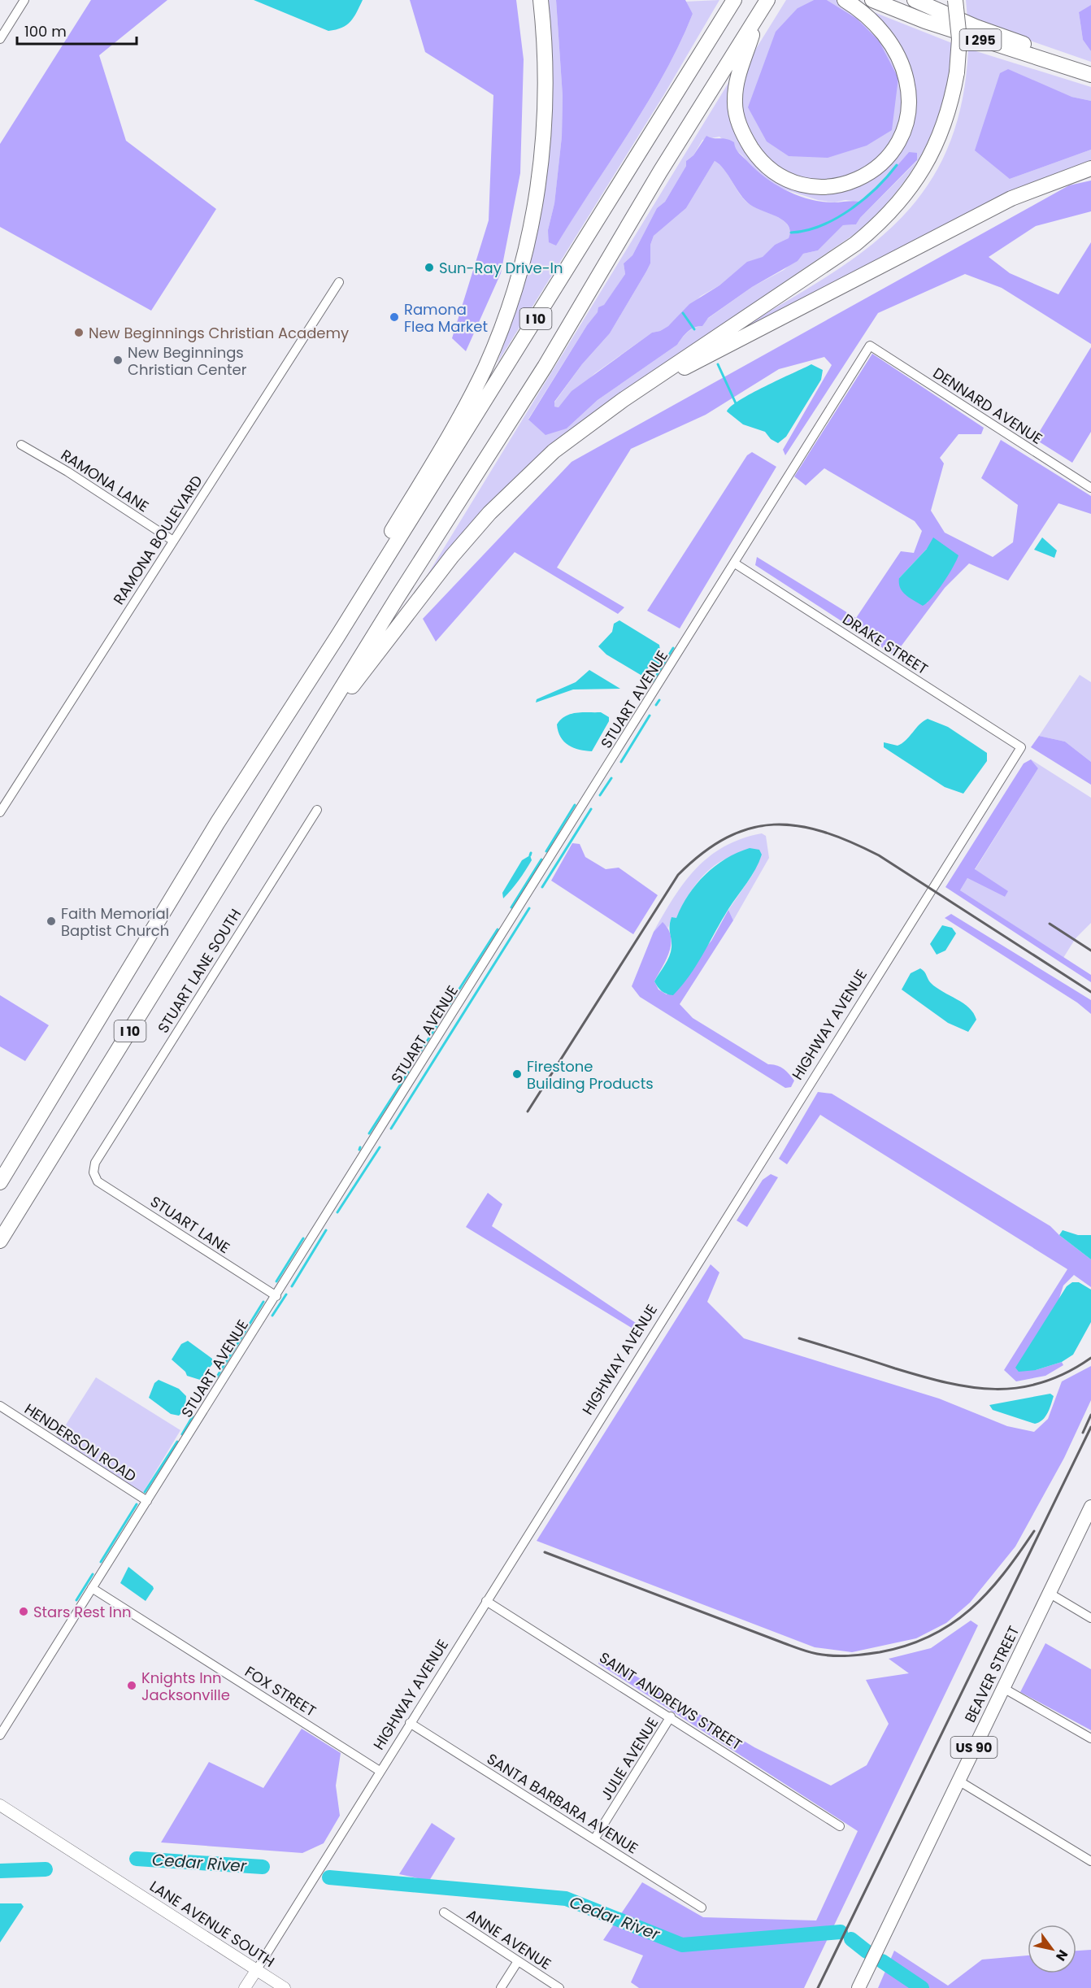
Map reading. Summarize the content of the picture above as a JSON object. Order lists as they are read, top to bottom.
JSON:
{
  "streets": {
    "highway": ["I 295", "I 10"],
    "main road": [
      "HIGHWAY AVENUE",
      "BEAVER STREET",
      "US 90",
      "LANE AVENUE SOUTH"
    ],
    "street": [
      "DENNARD AVENUE",
      "RAMONA LANE",
      "RAMONA BOULEVARD",
      "DRAKE STREET",
      "STUART AVENUE",
      "STUART LANE SOUTH",
      "STUART LANE",
      "HENDERSON ROAD",
      "FOX STREET",
      "SAINT ANDREWS STREET",
      "JULIE AVENUE",
      "SANTA BARBARA AVENUE",
      "ANNE AVENUE"
    ]
  },
  "crossings": [
    ["DENNARD AVENUE", "STUART AVENUE"],
    ["RAMONA LANE", "RAMONA BOULEVARD"],
    ["DRAKE STREET", "STUART AVENUE"],
    ["DRAKE STREET", "HIGHWAY AVENUE"],
    ["STUART AVENUE", "STUART LANE"],
    ["STUART AVENUE", "HENDERSON ROAD"],
    ["STUART AVENUE", "FOX STREET"],
    ["STUART LANE SOUTH", "STUART LANE"],
    ["HIGHWAY AVENUE", "FOX STREET"],
    ["HIGHWAY AVENUE", "SAINT ANDREWS STREET"],
    ["HIGHWAY AVENUE", "SANTA BARBARA AVENUE"],
    ["HIGHWAY AVENUE", "LANE AVENUE SOUTH"],
    ["SAINT ANDREWS STREET", "JULIE AVENUE"],
    ["JULIE AVENUE", "SANTA BARBARA AVENUE"]
  ],
  "water": ["Cedar River"],
  "places": [
    "Sun-Ray Drive-In",
    "Ramona Flea Market",
    "New Beginnings Christian Academy",
    "New Beginnings Christian Center",
    "Faith Memorial Baptist Church",
    "Firestone Building Products",
    "Stars Rest Inn",
    "Knights Inn Jacksonville"
  ],
  "scale_bar": "100 m",
  "north": "bottom right"
}
